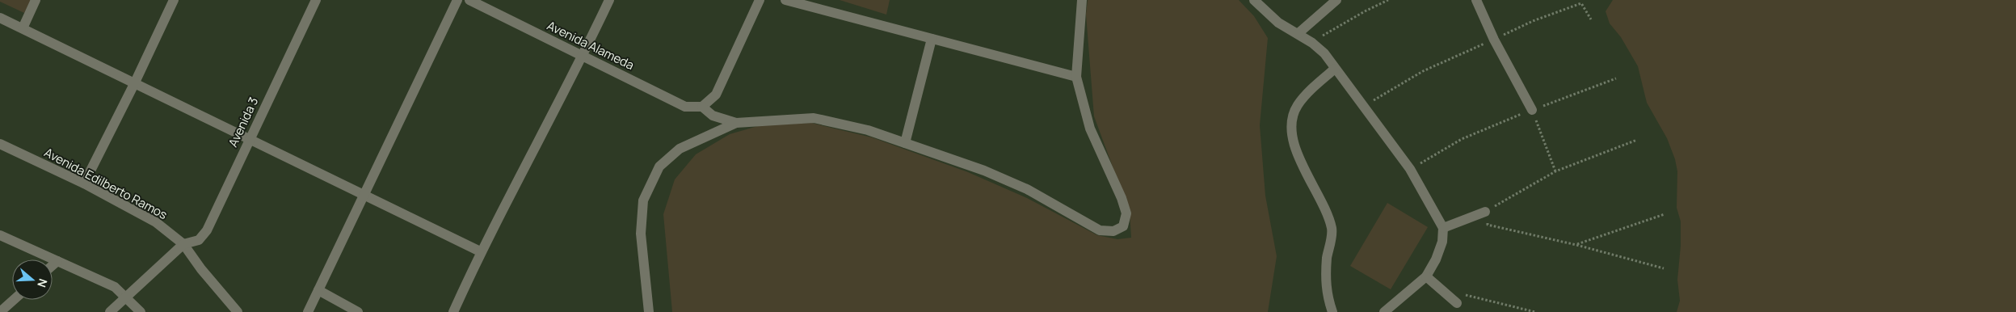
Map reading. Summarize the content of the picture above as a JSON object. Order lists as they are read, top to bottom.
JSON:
{
  "streets": {
    "street": ["Avenida Alameda", "Avenida 3", "Avenida Edilberto Ramos"]
  },
  "crossings": [
    ["Avenida 3", "Avenida Edilberto Ramos"]
  ],
  "north": "right"
}
